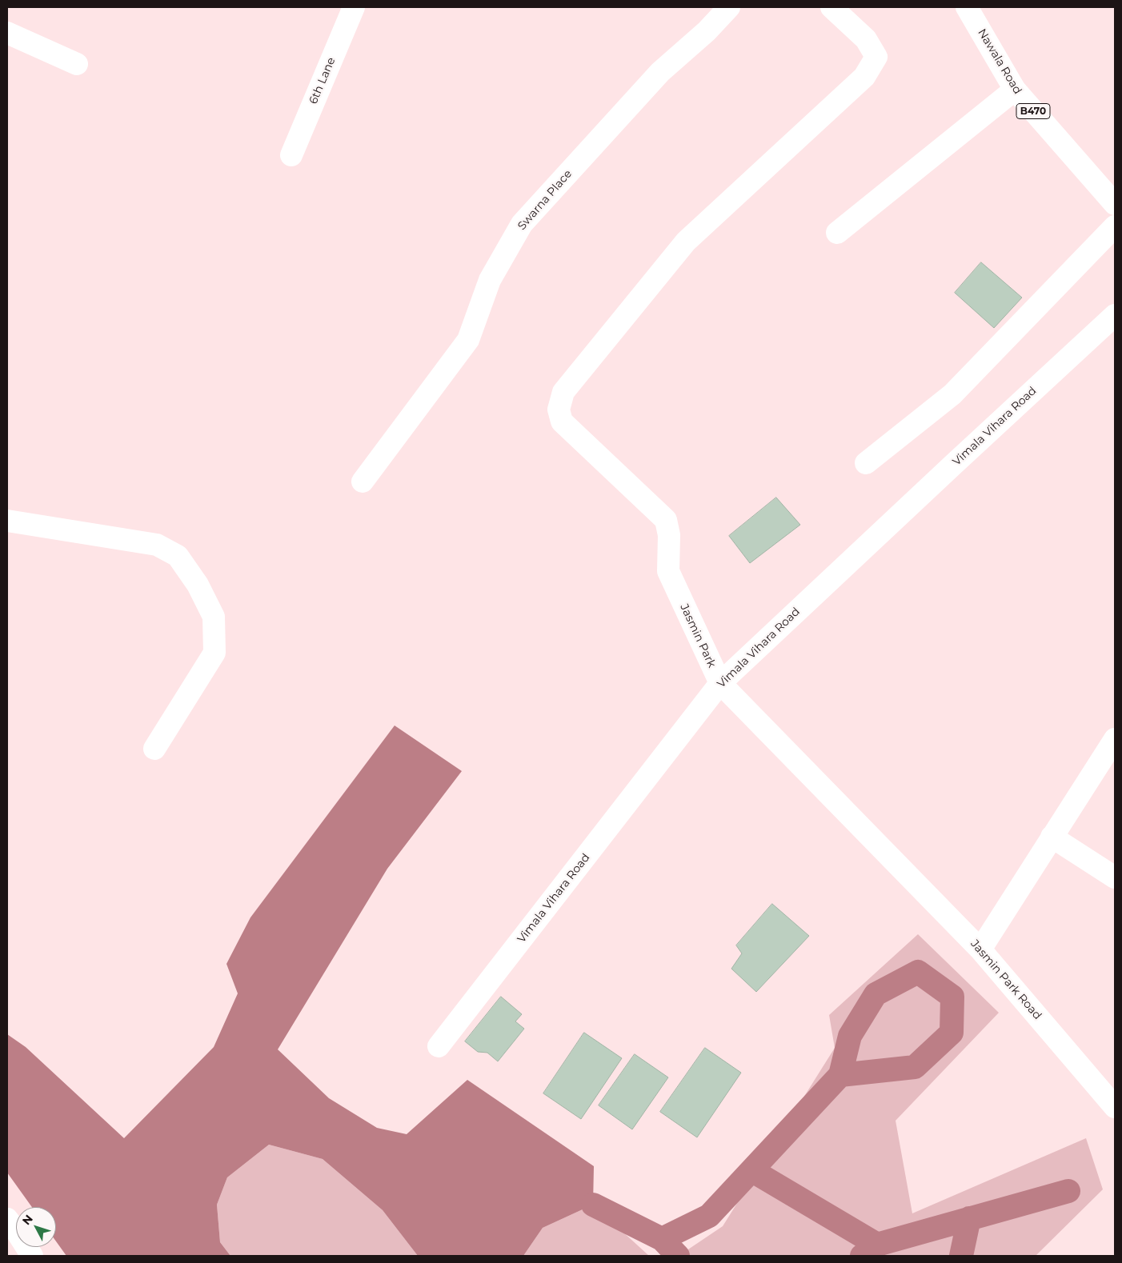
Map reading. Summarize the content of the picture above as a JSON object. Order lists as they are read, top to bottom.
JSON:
{
  "streets": {
    "street": [
      "Nawala Road",
      "6th Lane",
      "B470",
      "Swarna Place",
      "Vimala Vihara Road",
      "Jasmin Park",
      "Jasmin Park Road"
    ]
  },
  "crossings": [
    ["Vimala Vihara Road", "Jasmin Park"],
    ["Jasmin Park", "Jasmin Park Road"]
  ],
  "north": "top left"
}
